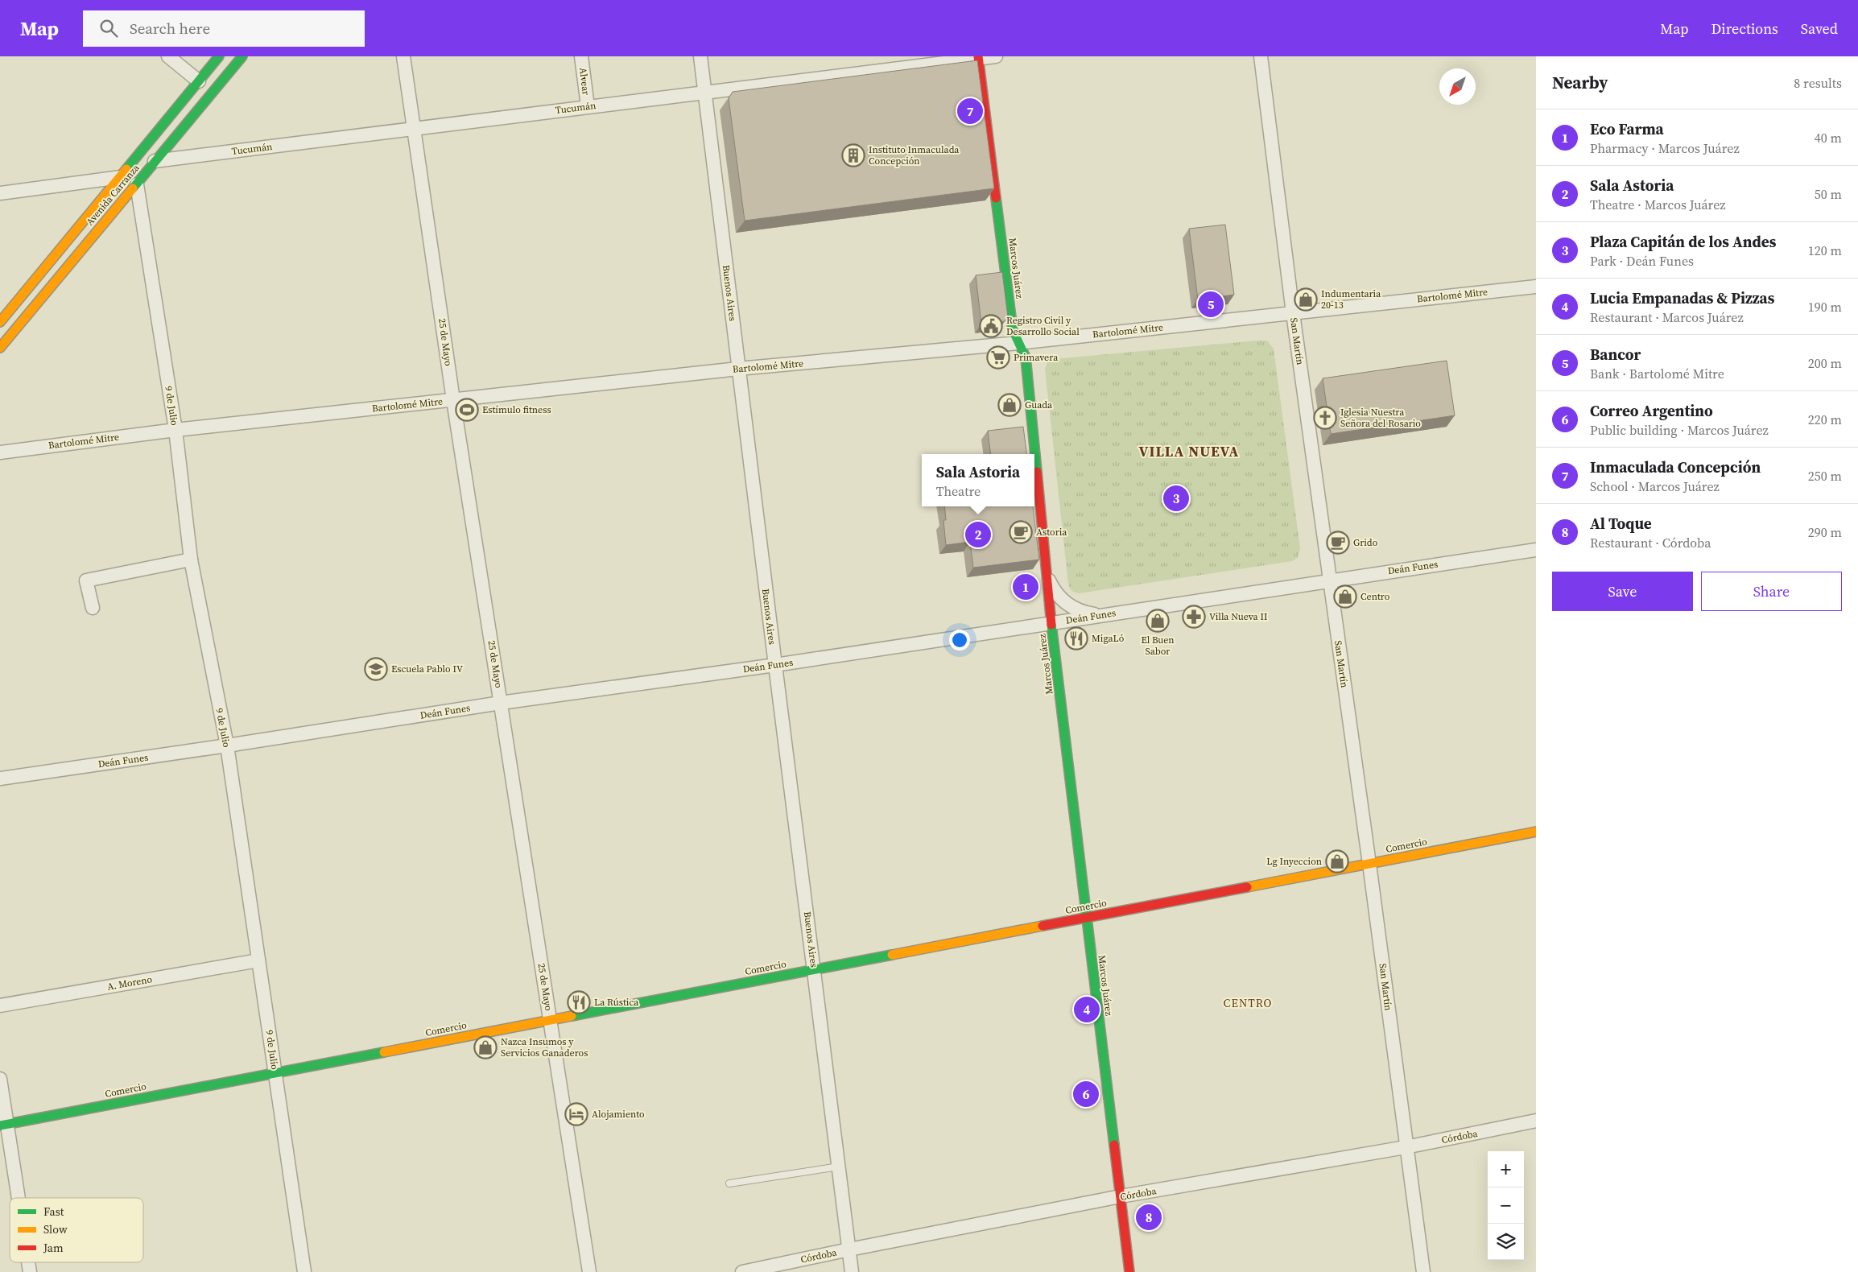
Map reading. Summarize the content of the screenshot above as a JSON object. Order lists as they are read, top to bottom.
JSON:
{
  "streets": {
    "main road": ["Avenida Carranza", "Marcos Juárez", "Comercio"],
    "street": [
      "Alvear",
      "Tucumán",
      "Buenos Aires",
      "Bartolomé Mitre",
      "San Martín",
      "25 de Mayo",
      "9 de Julio",
      "Deán Funes",
      "A. Moreno",
      "Córdoba"
    ]
  },
  "crossings": [
    ["Alvear", "Tucumán"],
    ["Tucumán", "Avenida Carranza"],
    ["Tucumán", "Marcos Juárez"],
    ["Tucumán", "Buenos Aires"],
    ["Tucumán", "25 de Mayo"],
    ["Avenida Carranza", "9 de Julio"],
    ["Marcos Juárez", "Bartolomé Mitre"],
    ["Marcos Juárez", "Deán Funes"],
    ["Marcos Juárez", "Comercio"],
    ["Marcos Juárez", "Córdoba"],
    ["Buenos Aires", "Bartolomé Mitre"],
    ["Buenos Aires", "Deán Funes"],
    ["Buenos Aires", "Comercio"],
    ["Buenos Aires", "Córdoba"],
    ["Bartolomé Mitre", "San Martín"],
    ["Bartolomé Mitre", "25 de Mayo"],
    ["Bartolomé Mitre", "9 de Julio"],
    ["San Martín", "Deán Funes"],
    ["San Martín", "Comercio"],
    ["San Martín", "Córdoba"],
    ["25 de Mayo", "Deán Funes"],
    ["25 de Mayo", "Comercio"],
    ["9 de Julio", "Deán Funes"],
    ["9 de Julio", "Comercio"],
    ["9 de Julio", "A. Moreno"]
  ],
  "districts": ["VILLA NUEVA", "CENTRO"],
  "places": {
    "building": ["Instituto Inmaculada Concepción"],
    "shop": [
      "Indumentaria 20-13",
      "Guada",
      "Centro",
      "El Buen Sabor",
      "Lg Inyeccion",
      "Nazca Insumos y Servicios Ganaderos"
    ],
    "public building": ["Registro Civil y Desarrollo Social"],
    "supermarket": ["Primavera"],
    "sports": ["Estímulo fitness"],
    "church": ["Iglesia Nuestra Señora del Rosario"],
    "cafe": ["Astoria", "Grido"],
    "pharmacy": ["Villa Nueva II"],
    "restaurant": ["MigaLó", "La Rústica"],
    "school or university": ["Escuela Pablo IV"],
    "hotel": ["Alojamiento"]
  },
  "legend": ["Fast", "Slow", "Jam"],
  "north": "bottom left",
  "page": {
    "header": "Map",
    "search": "Search here",
    "nav": ["Map", "Directions", "Saved"],
    "heading": ["Nearby", "8 results"],
    "pins": [
      "7",
      "5",
      "3",
      "2",
      "1",
      "4",
      "6",
      "8"
    ],
    "list": [
      {
        "mark": "1",
        "name": "Eco Farma",
        "note": "Pharmacy · Marcos Juárez",
        "value": "40 m"
      },
      {
        "mark": "2",
        "name": "Sala Astoria",
        "note": "Theatre · Marcos Juárez",
        "value": "50 m"
      },
      {
        "mark": "3",
        "name": "Plaza Capitán de los Andes",
        "note": "Park · Deán Funes",
        "value": "120 m"
      },
      {
        "mark": "4",
        "name": "Lucia Empanadas & Pizzas",
        "note": "Restaurant · Marcos Juárez",
        "value": "190 m"
      },
      {
        "mark": "5",
        "name": "Bancor",
        "note": "Bank · Bartolomé Mitre",
        "value": "200 m"
      },
      {
        "mark": "6",
        "name": "Correo Argentino",
        "note": "Public building · Marcos Juárez",
        "value": "220 m"
      },
      {
        "mark": "7",
        "name": "Inmaculada Concepción",
        "note": "School · Marcos Juárez",
        "value": "250 m"
      },
      {
        "mark": "8",
        "name": "Al Toque",
        "note": "Restaurant · Córdoba",
        "value": "290 m"
      }
    ],
    "popup": ["Sala Astoria", "Theatre"],
    "buttons": ["Save", "Share"],
    "map_buttons": ["+", "−"]
  }
}
